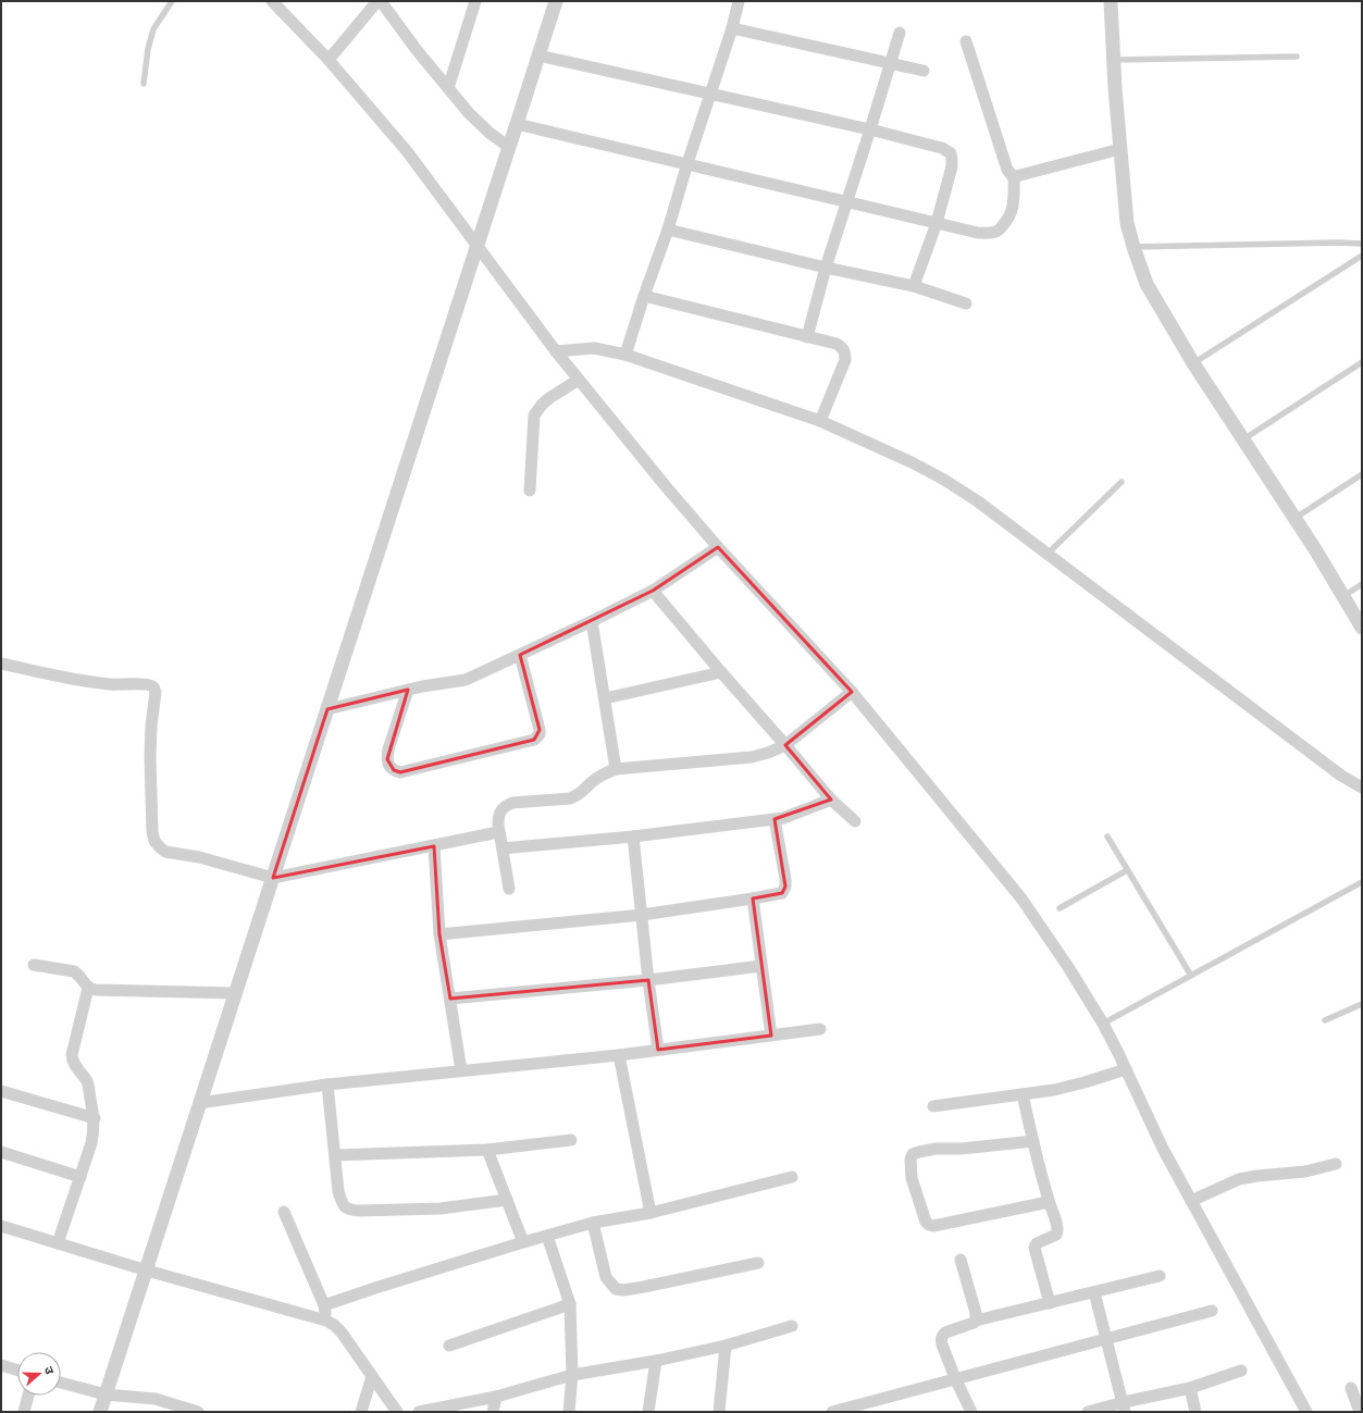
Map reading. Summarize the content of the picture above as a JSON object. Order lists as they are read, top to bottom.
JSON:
{
  "north": "right"
}
